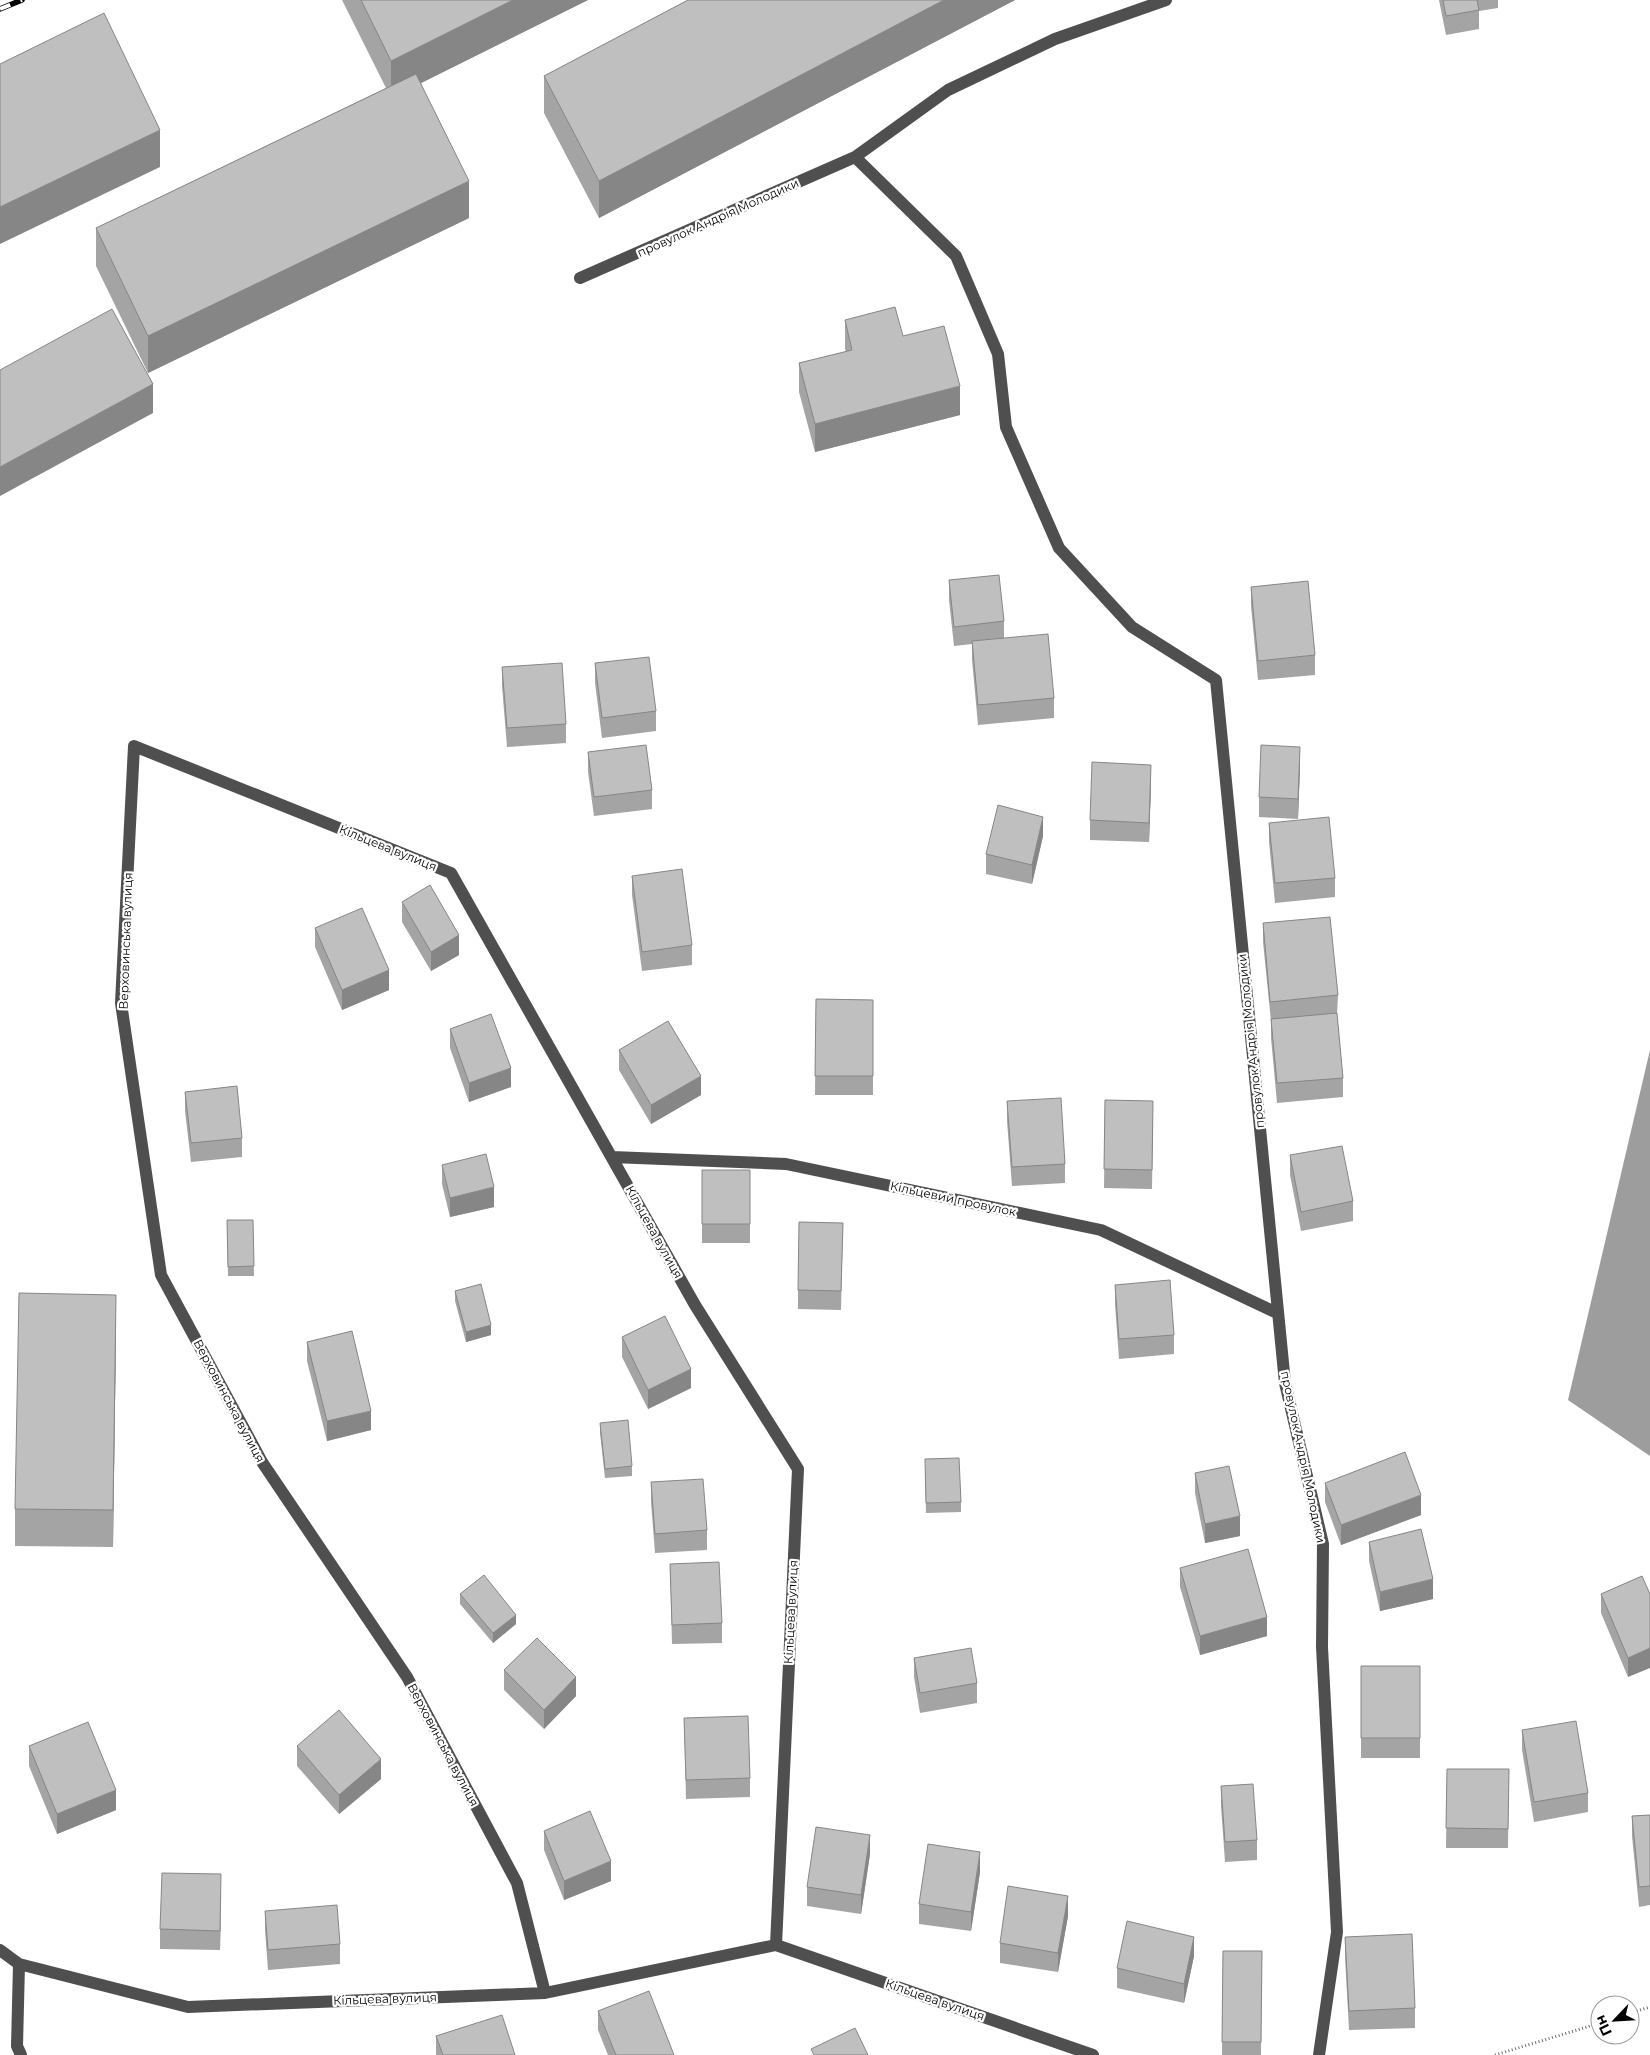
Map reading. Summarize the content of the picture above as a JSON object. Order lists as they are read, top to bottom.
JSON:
{
  "streets": {
    "street": [
      "провулок Андрія Молодики",
      "Кільцева вулиця",
      "Верховинська вулиця",
      "Кільцевий провулок"
    ]
  },
  "crossings": [
    ["провулок Андрія Молодики", "Кільцевий провулок"],
    ["Кільцева вулиця", "Верховинська вулиця"],
    ["Кільцева вулиця", "Кільцевий провулок"]
  ],
  "north": "bottom left"
}
